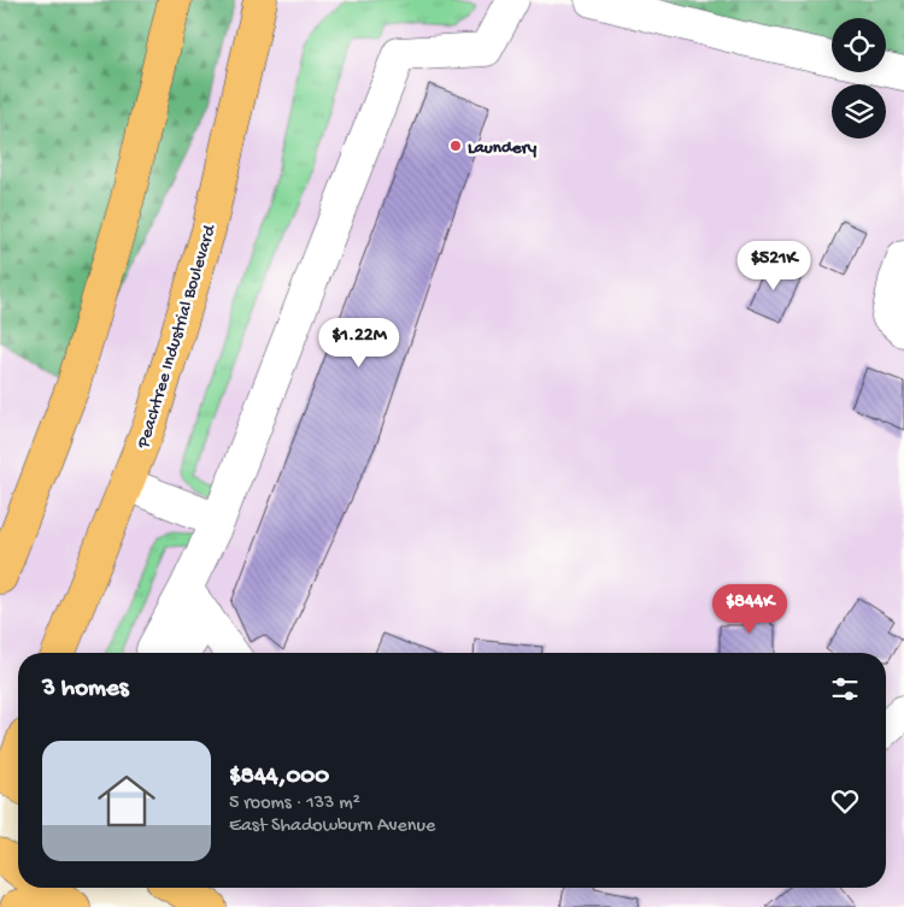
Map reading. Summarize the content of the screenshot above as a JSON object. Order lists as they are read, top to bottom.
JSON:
{
  "streets": {
    "main road": ["Peachtree Industrial Boulevard"]
  },
  "places": ["Laundery"],
  "page": {
    "price": ["$521K", "$1.22M", "$844K"],
    "heading": "3 homes",
    "list": [
      {
        "name": "$844,000",
        "note": "5 rooms · 133 m² · East Shadowburn Avenue"
      }
    ]
  }
}
